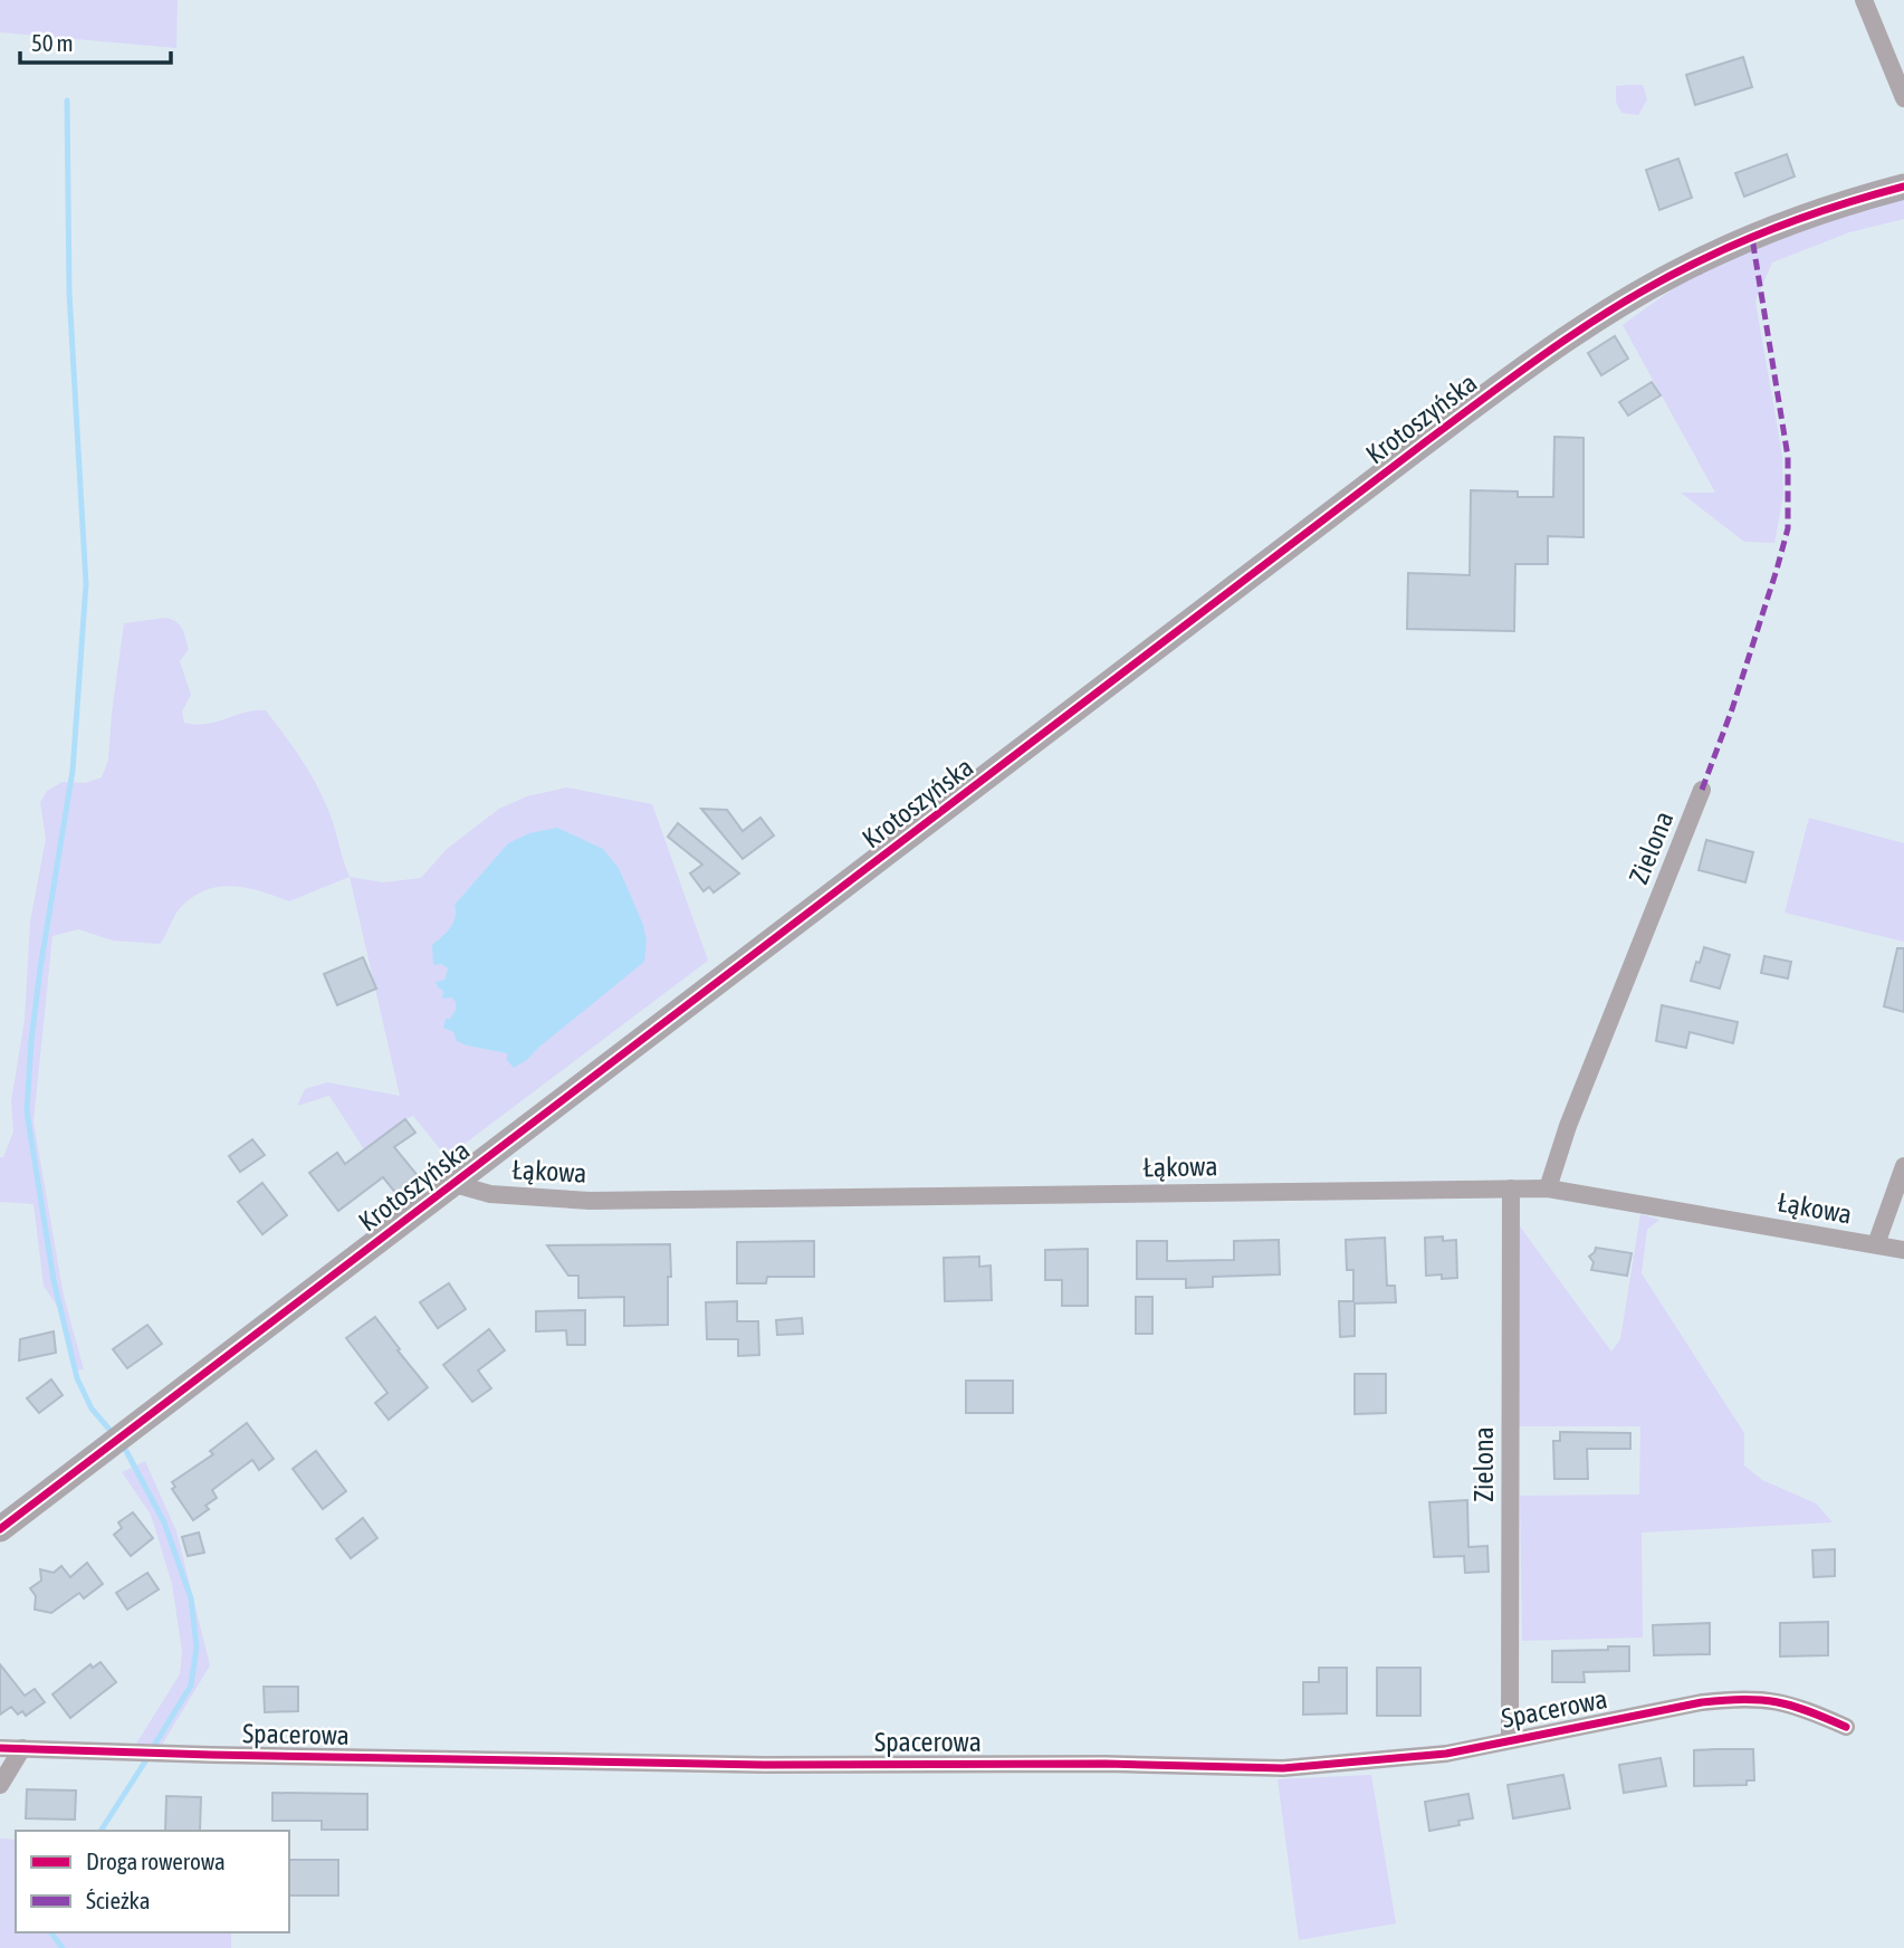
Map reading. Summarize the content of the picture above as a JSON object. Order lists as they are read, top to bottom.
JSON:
{
  "streets": {
    "street": [
      "Krotoszyńska",
      "Zielona",
      "Łąkowa",
      "Spacerowa"
    ]
  },
  "crossings": [
    ["Krotoszyńska", "Łąkowa"],
    ["Zielona", "Łąkowa"],
    ["Zielona", "Spacerowa"]
  ],
  "legend": ["Droga rowerowa", "Ścieżka"],
  "scale_bar": "50 m"
}
